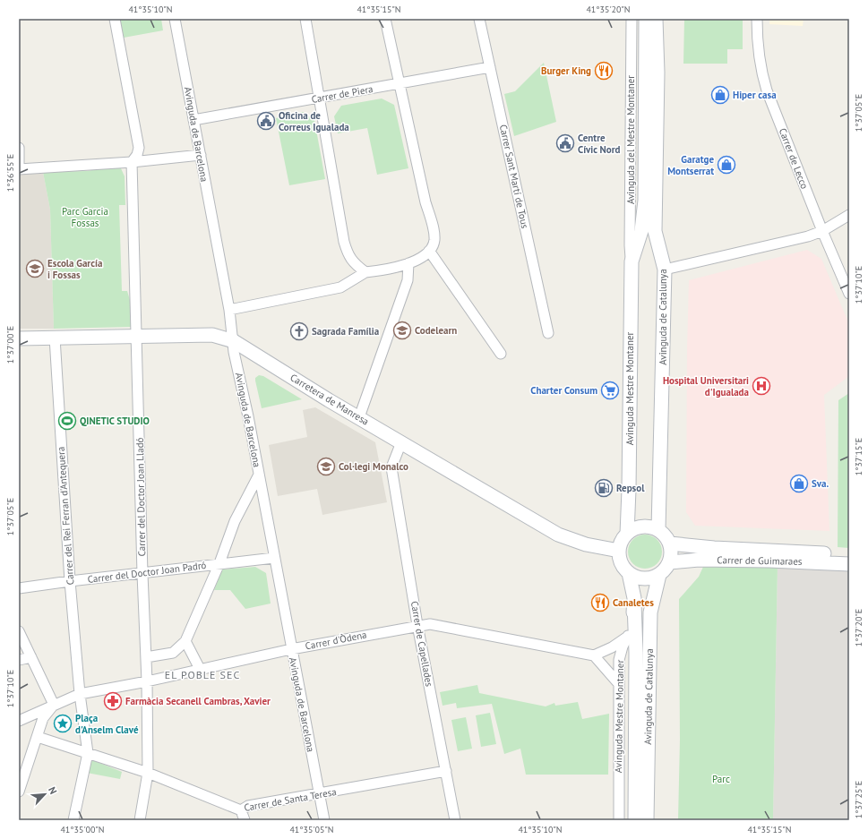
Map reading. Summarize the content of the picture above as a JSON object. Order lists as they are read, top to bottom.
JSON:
{
  "streets": {
    "street": [
      "Carrer de Piera",
      "Avinguda de Barcelona",
      "Avinguda del Mestre Montaner",
      "Carrer de Lecco",
      "Carrer Sant Martí de Tous",
      "Avinguda de Catalunya",
      "Avinguda Mestre Montaner",
      "Carretera de Manresa",
      "Carrer del Doctor Joan Lladó",
      "Carrer del Rei Ferran d'Antequera",
      "Carrer de Guimaraes",
      "Carrer del Doctor Joan Padró",
      "Carrer d'Òdena",
      "Carrer de Capellades",
      "Carrer de Santa Teresa"
    ]
  },
  "crossings": [
    ["Carrer de Piera", "Avinguda de Barcelona"],
    ["Carrer de Piera", "Carrer Sant Martí de Tous"],
    ["Avinguda de Barcelona", "Carretera de Manresa"],
    ["Avinguda de Barcelona", "Carrer del Doctor Joan Padró"],
    ["Avinguda de Barcelona", "Carrer d'Òdena"],
    ["Avinguda de Barcelona", "Carrer de Santa Teresa"],
    ["Avinguda del Mestre Montaner", "Avinguda Mestre Montaner"],
    ["Avinguda de Catalunya", "Avinguda Mestre Montaner"],
    ["Avinguda de Catalunya", "Carretera de Manresa"],
    ["Avinguda de Catalunya", "Carrer de Guimaraes"],
    ["Avinguda Mestre Montaner", "Carretera de Manresa"],
    ["Avinguda Mestre Montaner", "Carrer de Guimaraes"],
    ["Carretera de Manresa", "Carrer del Doctor Joan Lladó"],
    ["Carretera de Manresa", "Carrer del Rei Ferran d'Antequera"],
    ["Carretera de Manresa", "Carrer de Guimaraes"],
    ["Carrer del Doctor Joan Lladó", "Carrer del Doctor Joan Padró"],
    ["Carrer del Doctor Joan Lladó", "Carrer d'Òdena"],
    ["Carrer del Doctor Joan Lladó", "Carrer de Santa Teresa"],
    ["Carrer del Rei Ferran d'Antequera", "Carrer del Doctor Joan Padró"],
    ["Carrer del Rei Ferran d'Antequera", "Carrer d'Òdena"],
    ["Carrer del Rei Ferran d'Antequera", "Carrer de Santa Teresa"],
    ["Carrer d'Òdena", "Carrer de Capellades"],
    ["Carrer de Capellades", "Carrer de Santa Teresa"]
  ],
  "districts": ["EL POBLE SEC"],
  "parks": ["Parc Garcia Fossas", "Parc"],
  "places": {
    "restaurant": ["Burger King", "Canaletes"],
    "shop": ["Hiper casa", "Garatge Montserrat", "Sva."],
    "public building": ["Oficina de Correus Igualada", "Centre Cívic Nord"],
    "school or university": ["Escola García i Fossas", "Codelearn", "Col·legi Monalco"],
    "church": ["Sagrada Família"],
    "hospital": ["Hospital Universitari d'Igualada"],
    "supermarket": ["Charter Consum"],
    "sports": ["QINETIC STUDIO"],
    "fuel station": ["Repsol"],
    "pharmacy": ["Farmàcia Secanell Cambras, Xavier"],
    "place": ["Plaça d'Anselm Clavé"]
  },
  "north": "top right",
  "coordinates": [
    "41°35'10\"N",
    "41°35'15\"N",
    "41°35'20\"N",
    "1°37'05\"E",
    "1°36'55\"E",
    "1°37'10\"E",
    "1°37'00\"E",
    "1°37'15\"E",
    "1°37'20\"E",
    "1°37'25\"E",
    "41°35'00\"N",
    "41°35'05\"N"
  ]
}
